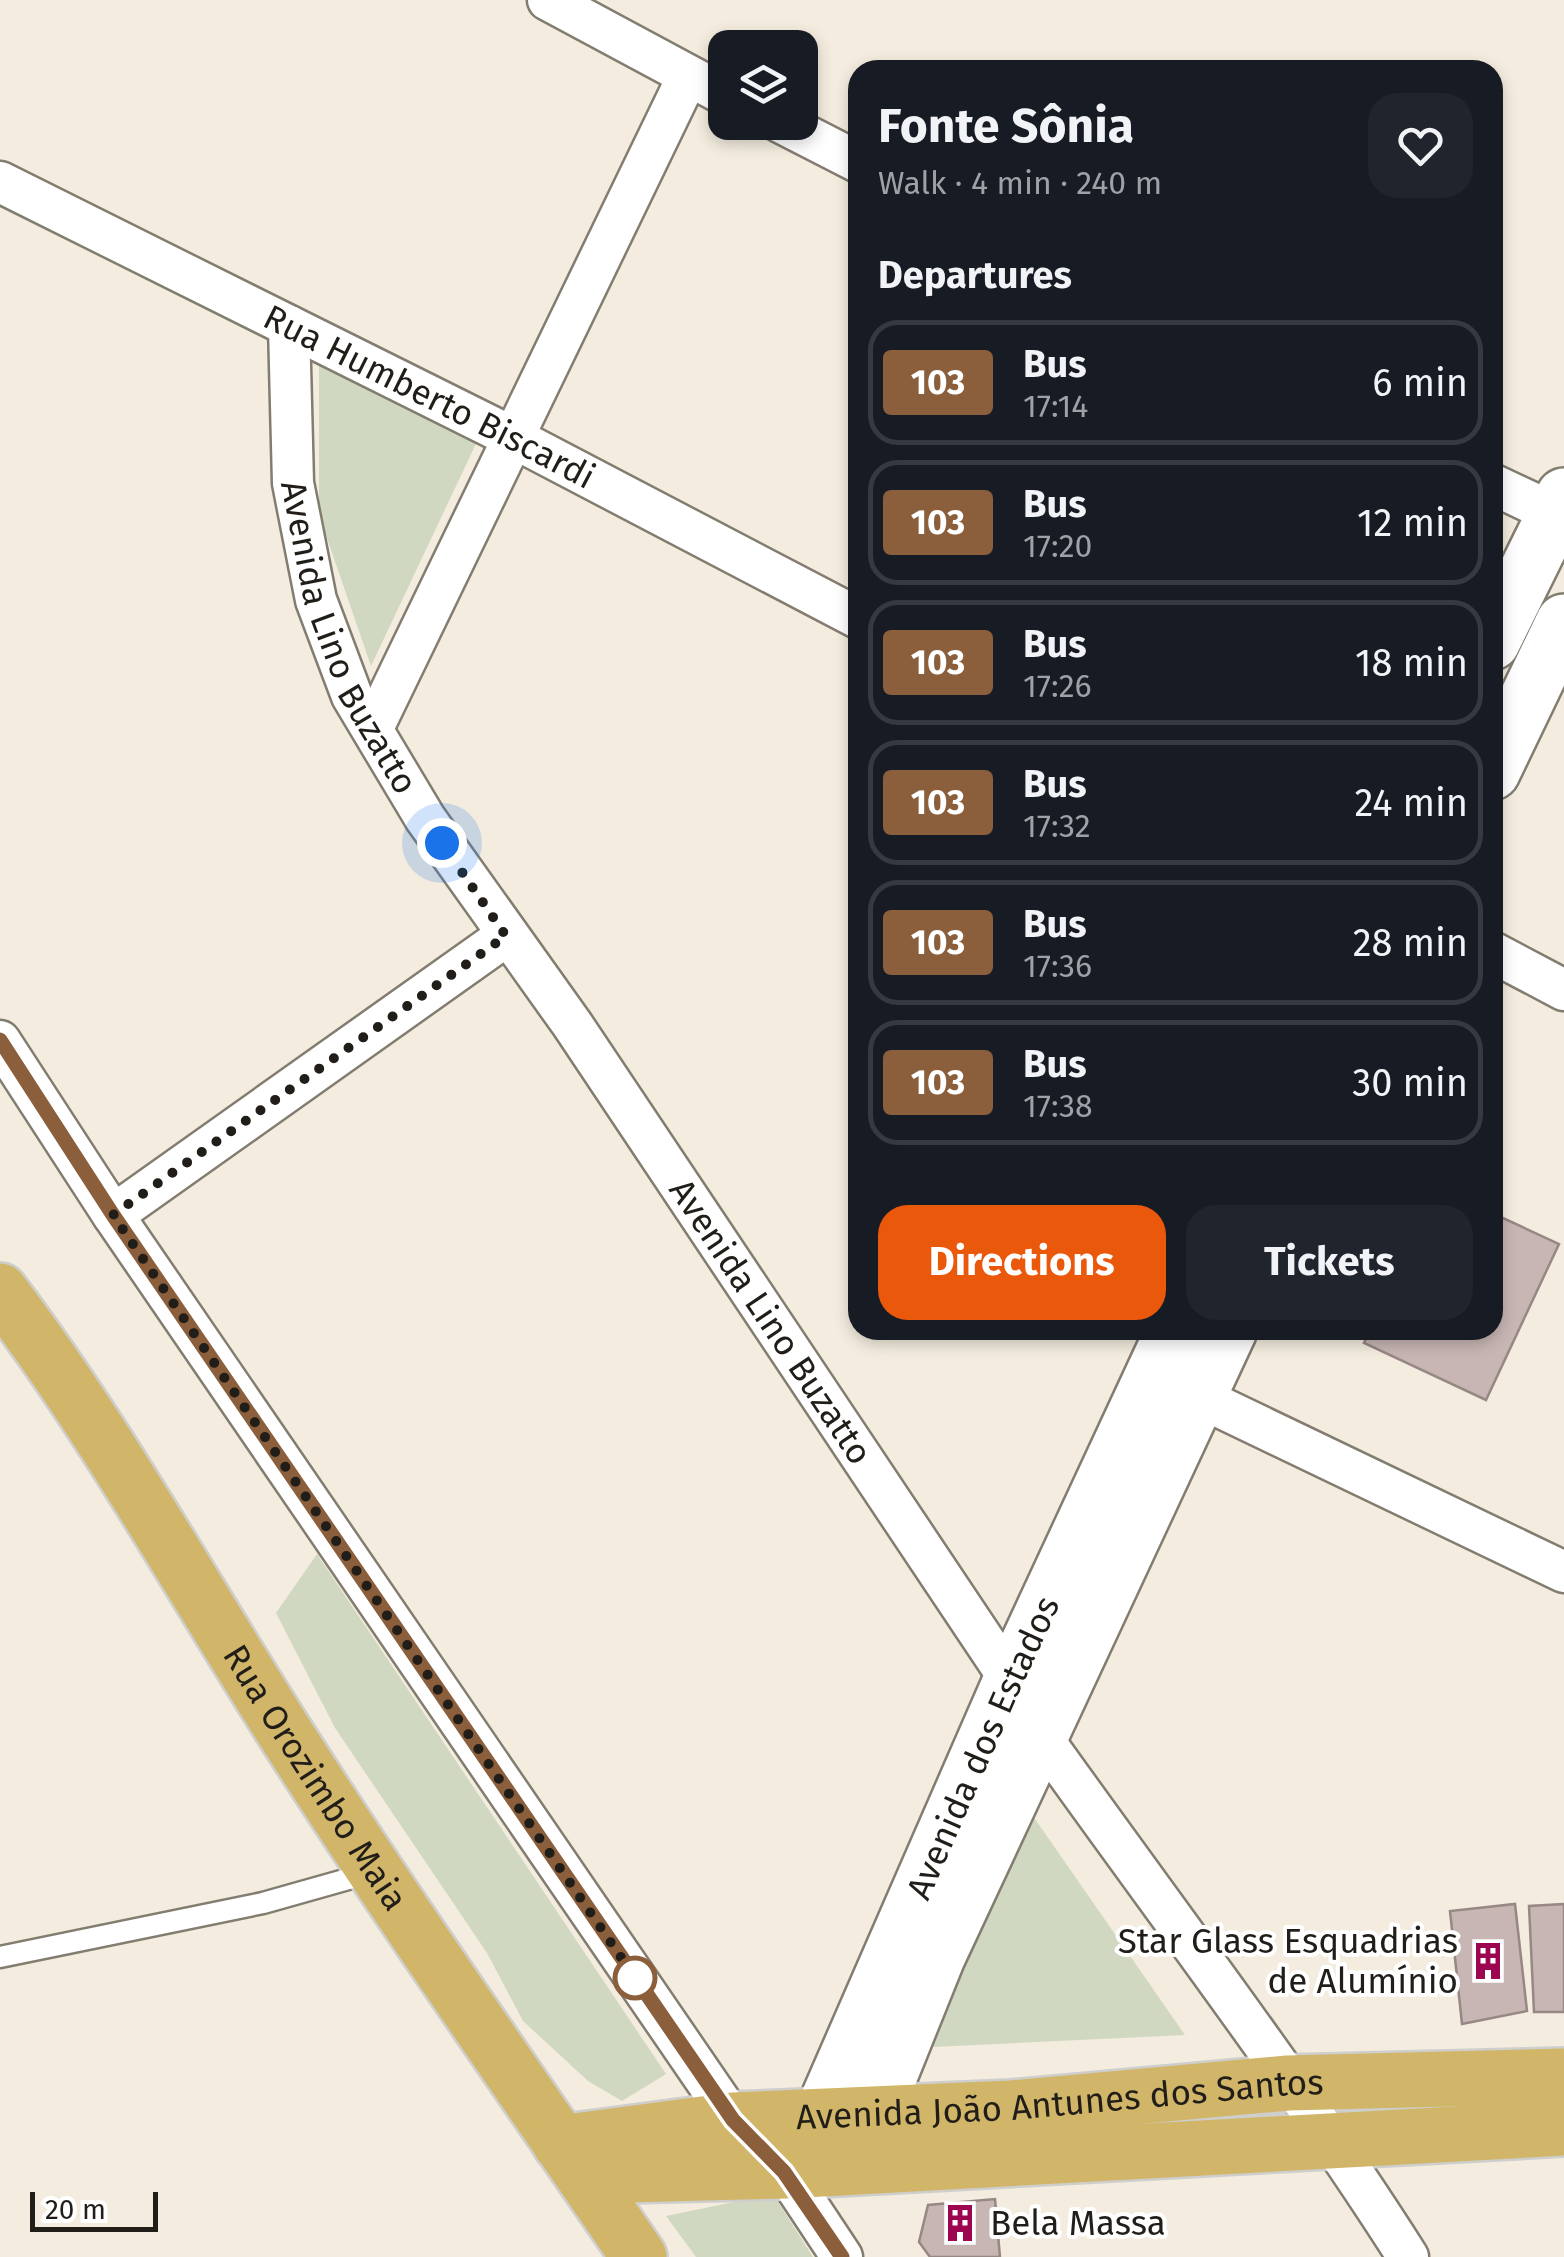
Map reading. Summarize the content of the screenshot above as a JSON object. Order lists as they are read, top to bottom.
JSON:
{
  "streets": {
    "main road": ["Avenida dos Estados", "Rua Orozimbo Maia", "Avenida João Antunes dos Santos"],
    "street": ["Rua Humberto Biscardi", "Avenida Lino Buzatto"]
  },
  "crossings": [
    ["Rua Humberto Biscardi", "Avenida Lino Buzatto"],
    ["Avenida Lino Buzatto", "Avenida dos Estados"],
    ["Avenida Lino Buzatto", "Avenida João Antunes dos Santos"],
    ["Avenida dos Estados", "Avenida João Antunes dos Santos"],
    ["Rua Orozimbo Maia", "Avenida João Antunes dos Santos"]
  ],
  "places": {
    "building": ["Star Glass Esquadrias de Alumínio", "Bela Massa"]
  },
  "lines": ["bus line 103"],
  "scale_bar": "20 m",
  "page": {
    "heading": [
      ["Fonte Sônia", "Walk · 4 min · 240 m"],
      "Departures"
    ],
    "list": [
      {
        "mark": "103",
        "name": "Bus",
        "note": "17:14",
        "value": "6 min"
      },
      {
        "mark": "103",
        "name": "Bus",
        "note": "17:20",
        "value": "12 min"
      },
      {
        "mark": "103",
        "name": "Bus",
        "note": "17:26",
        "value": "18 min"
      },
      {
        "mark": "103",
        "name": "Bus",
        "note": "17:32",
        "value": "24 min"
      },
      {
        "mark": "103",
        "name": "Bus",
        "note": "17:36",
        "value": "28 min"
      },
      {
        "mark": "103",
        "name": "Bus",
        "note": "17:38",
        "value": "30 min"
      }
    ],
    "buttons": ["Directions", "Tickets"],
    "scale": "20 m"
  }
}
